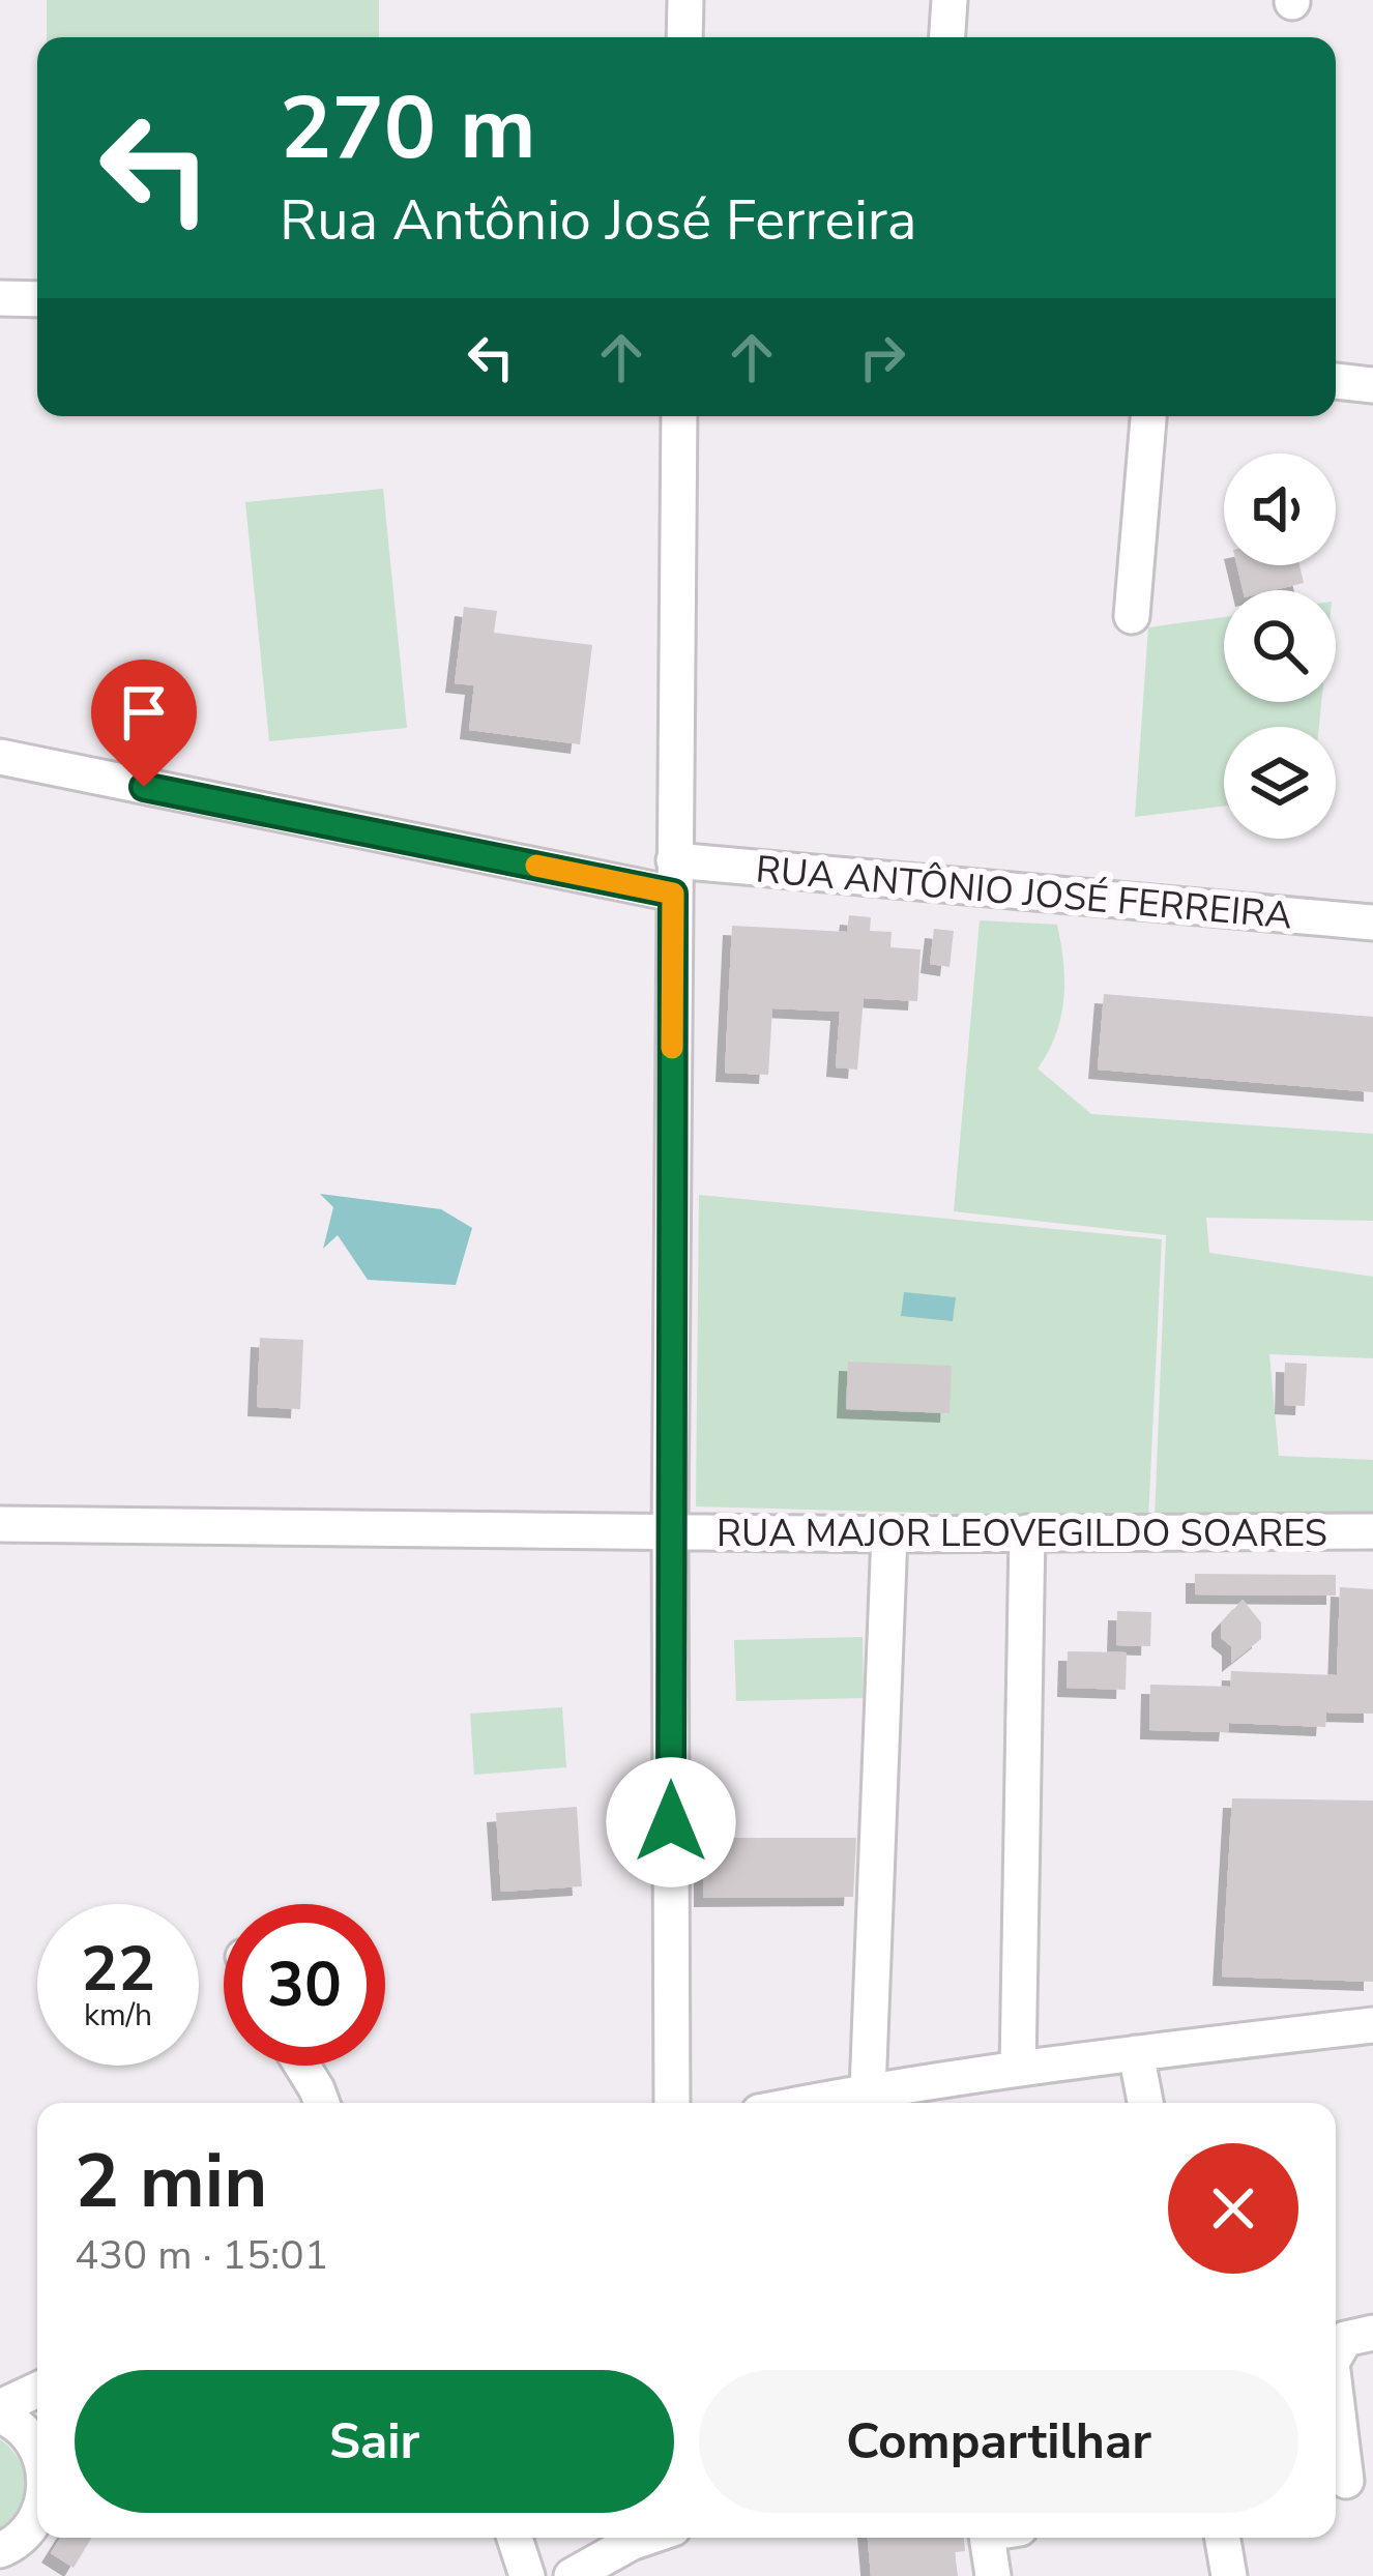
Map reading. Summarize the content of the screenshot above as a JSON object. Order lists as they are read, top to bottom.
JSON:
{
  "streets": {
    "street": ["RUA ANTÔNIO JOSÉ FERREIRA", "RUA MAJOR LEOVEGILDO SOARES"]
  },
  "page": {
    "turn": ["270 m", "Rua Antônio José Ferreira"],
    "speed": "22 km/h",
    "limit": "30",
    "heading": ["2 min", "430 m · 15:01"],
    "buttons": ["Sair", "Compartilhar"]
  }
}
